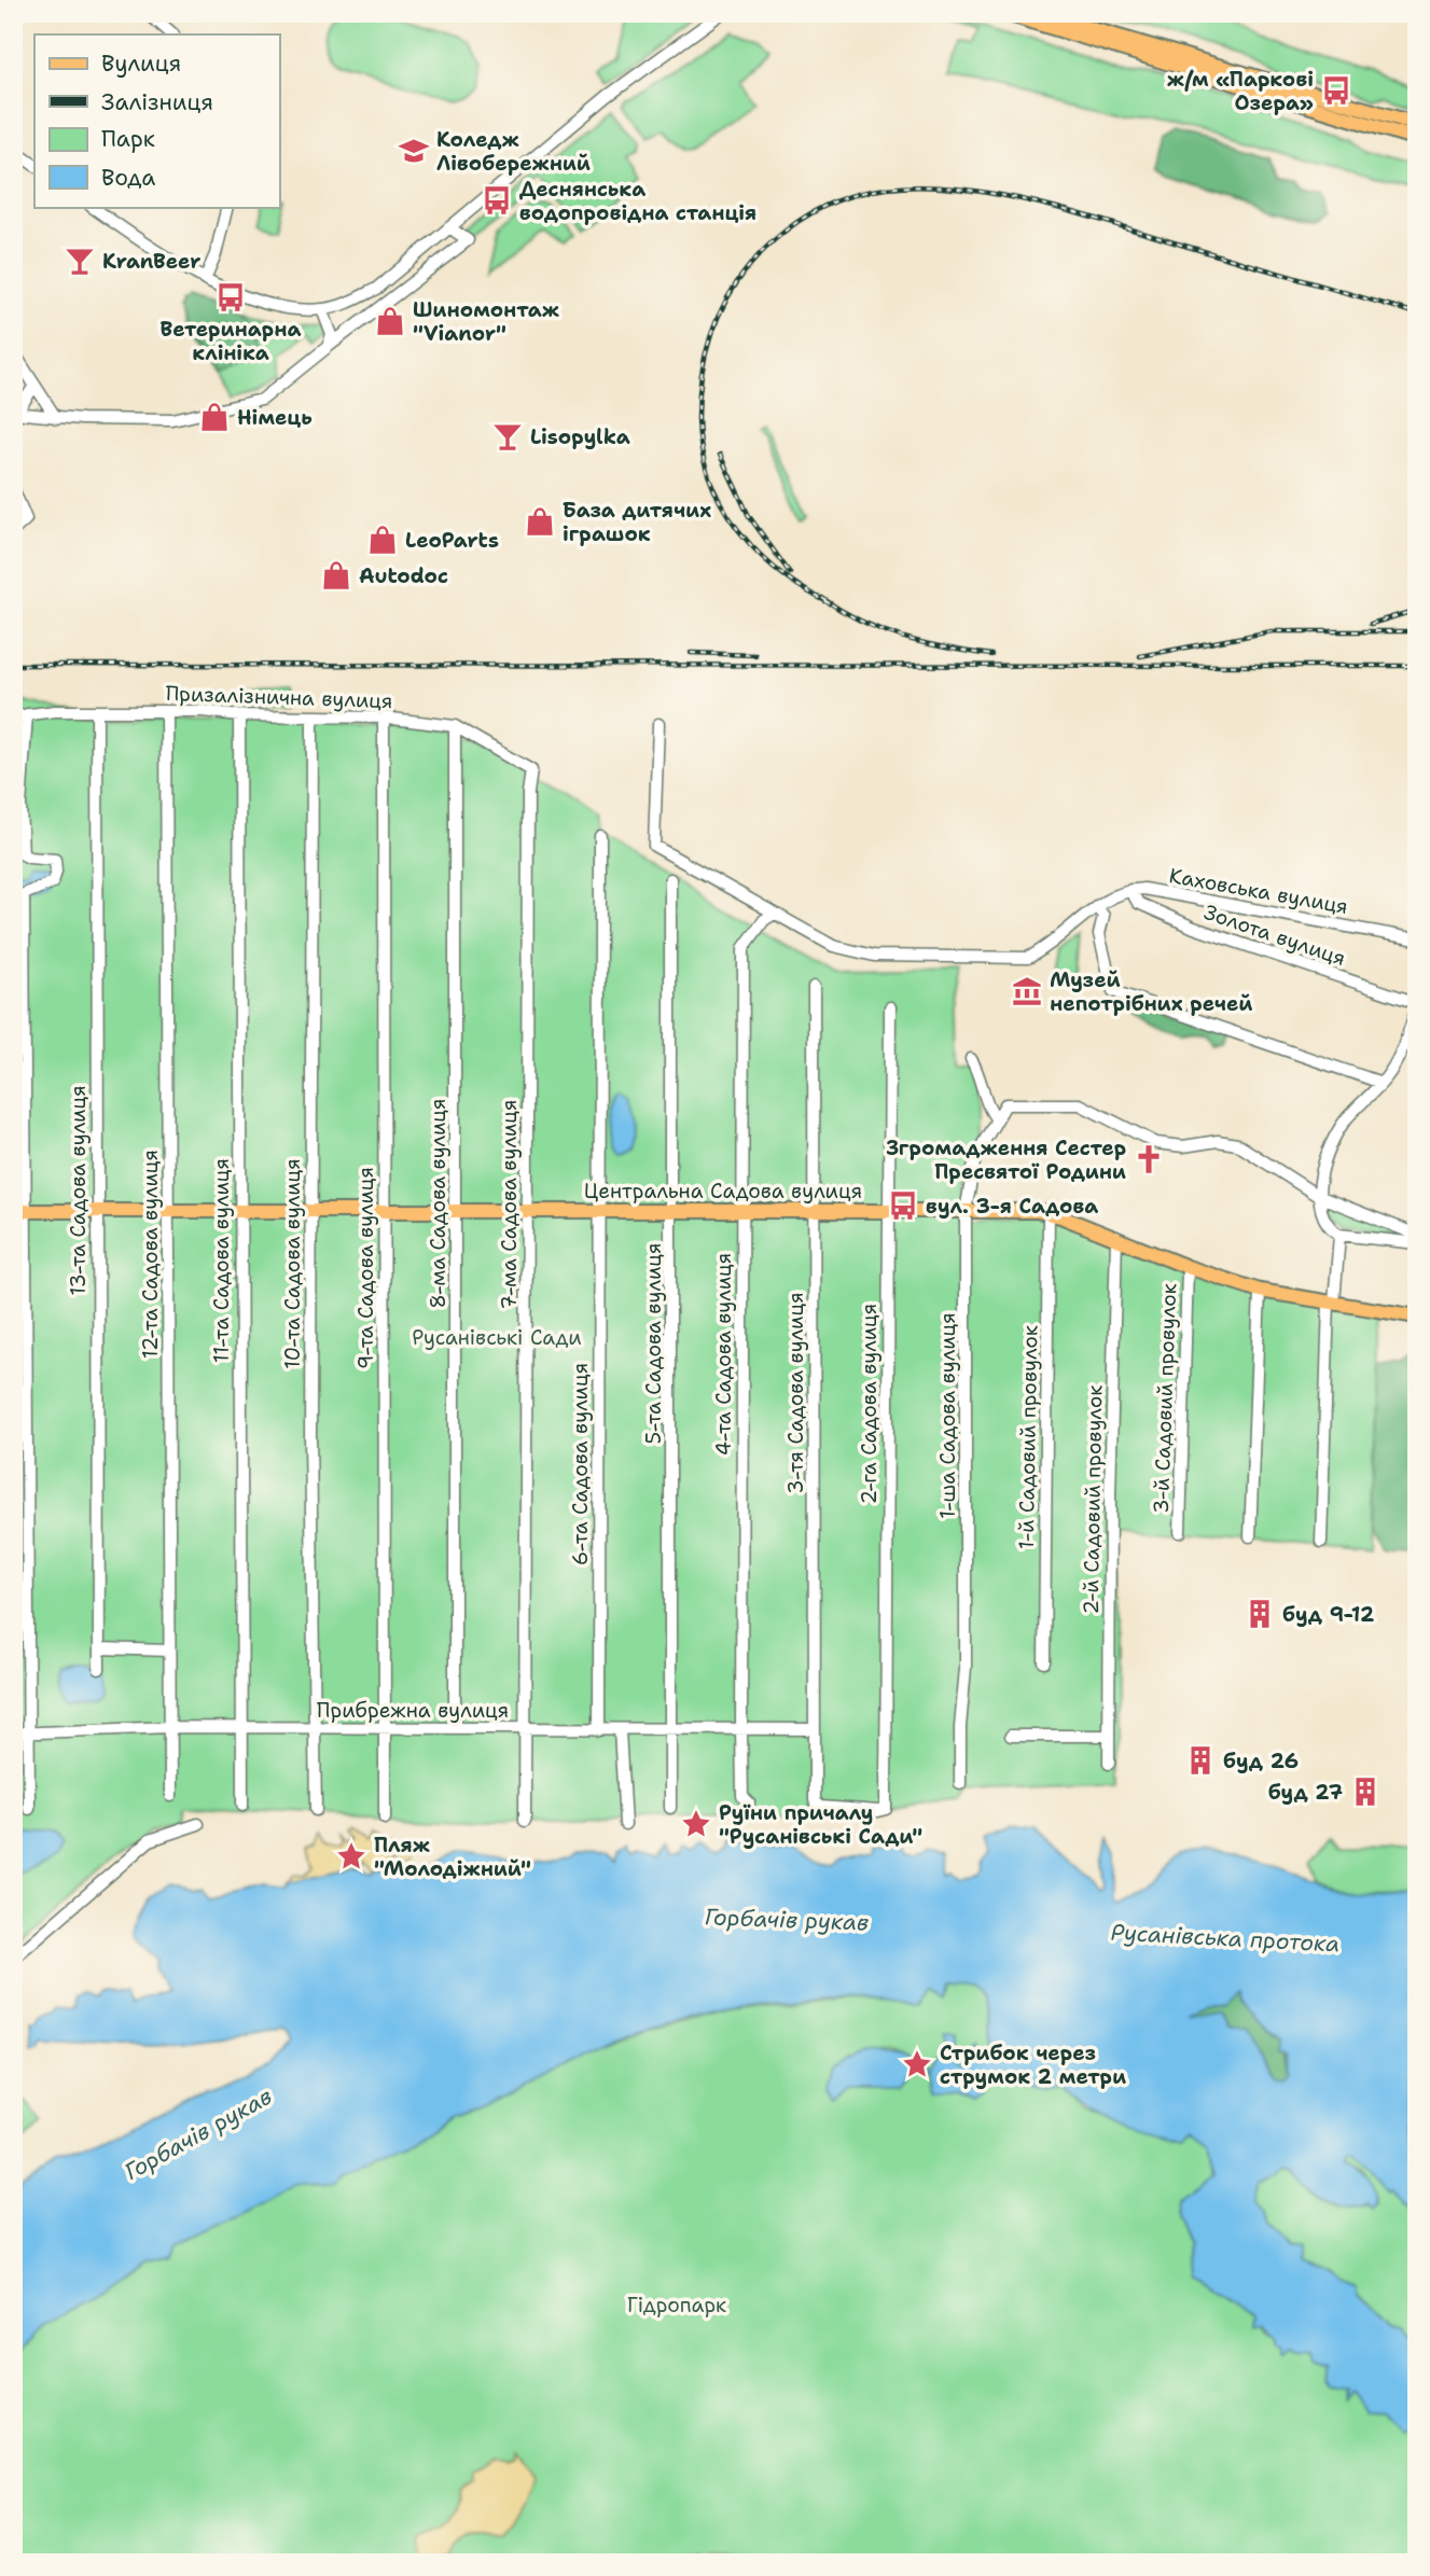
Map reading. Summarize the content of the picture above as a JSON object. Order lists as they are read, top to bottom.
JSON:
{
  "streets": {
    "main road": ["Центральна Садова вулиця"],
    "street": [
      "Призалізнична вулиця",
      "Каховська вулиця",
      "Золота вулиця",
      "13-та Садова вулиця",
      "8-ма Садова вулиця",
      "7-ма Садова вулиця",
      "12-та Садова вулиця",
      "11-та Садова вулиця",
      "10-та Садова вулиця",
      "9-та Садова вулиця",
      "5-та Садова вулиця",
      "4-та Садова вулиця",
      "3-тя Садова вулиця",
      "3-й Садовий провулок",
      "2-га Садова вулиця",
      "1-ша Садова вулиця",
      "1-й Садовий провулок",
      "6-та Садова вулиця",
      "2-й Садовий провулок",
      "Прибрежна вулиця"
    ]
  },
  "crossings": [
    ["Призалізнична вулиця", "13-та Садова вулиця"],
    ["Призалізнична вулиця", "8-ма Садова вулиця"],
    ["Призалізнична вулиця", "7-ма Садова вулиця"],
    ["Призалізнична вулиця", "12-та Садова вулиця"],
    ["Призалізнична вулиця", "11-та Садова вулиця"],
    ["Призалізнична вулиця", "10-та Садова вулиця"],
    ["Призалізнична вулиця", "9-та Садова вулиця"],
    ["Каховська вулиця", "Золота вулиця"],
    ["Каховська вулиця", "4-та Садова вулиця"],
    ["13-та Садова вулиця", "Центральна Садова вулиця"],
    ["Центральна Садова вулиця", "8-ма Садова вулиця"],
    ["Центральна Садова вулиця", "7-ма Садова вулиця"],
    ["Центральна Садова вулиця", "12-та Садова вулиця"],
    ["Центральна Садова вулиця", "11-та Садова вулиця"],
    ["Центральна Садова вулиця", "10-та Садова вулиця"],
    ["Центральна Садова вулиця", "9-та Садова вулиця"],
    ["Центральна Садова вулиця", "5-та Садова вулиця"],
    ["Центральна Садова вулиця", "4-та Садова вулиця"],
    ["Центральна Садова вулиця", "3-тя Садова вулиця"],
    ["Центральна Садова вулиця", "3-й Садовий провулок"],
    ["Центральна Садова вулиця", "2-га Садова вулиця"],
    ["Центральна Садова вулиця", "1-ша Садова вулиця"],
    ["Центральна Садова вулиця", "1-й Садовий провулок"],
    ["Центральна Садова вулиця", "6-та Садова вулиця"],
    ["Центральна Садова вулиця", "2-й Садовий провулок"],
    ["8-ма Садова вулиця", "Прибрежна вулиця"],
    ["7-ма Садова вулиця", "Прибрежна вулиця"],
    ["12-та Садова вулиця", "Прибрежна вулиця"],
    ["11-та Садова вулиця", "Прибрежна вулиця"],
    ["10-та Садова вулиця", "Прибрежна вулиця"],
    ["9-та Садова вулиця", "Прибрежна вулиця"],
    ["5-та Садова вулиця", "Прибрежна вулиця"],
    ["4-та Садова вулиця", "Прибрежна вулиця"],
    ["3-тя Садова вулиця", "2-га Садова вулиця"],
    ["3-тя Садова вулиця", "Прибрежна вулиця"],
    ["6-та Садова вулиця", "Прибрежна вулиця"]
  ],
  "water": ["Горбачів рукав", "Русанівська протока"],
  "parks": ["Русанівські Сади", "Гідропарк"],
  "places": {
    "bus stop": [
      "ж/м «Паркові Озера»",
      "Деснянська водопровідна станція",
      "Ветеринарна клініка",
      "вул. 3-я Садова"
    ],
    "school or university": ["Коледж Лівобережний"],
    "bar": ["KranBeer", "Lisopylka"],
    "shop": [
      "Шиномонтаж \"Vianor\"",
      "Німець",
      "База дитячих іграшок",
      "LeoParts",
      "Autodoc"
    ],
    "museum": ["Музей непотрібних речей"],
    "church": ["Згромадження Сестер Пресвятої Родини"],
    "building": ["буд 9-12", "буд 26", "буд 27"],
    "place": ["Руїни причалу \"Русанівські Сади\"", "Пляж \"Молодіжний\"", "Стрибок через струмок 2 метри"]
  },
  "legend": [
    "Вулиця",
    "Залізниця",
    "Парк",
    "Вода"
  ]
}
